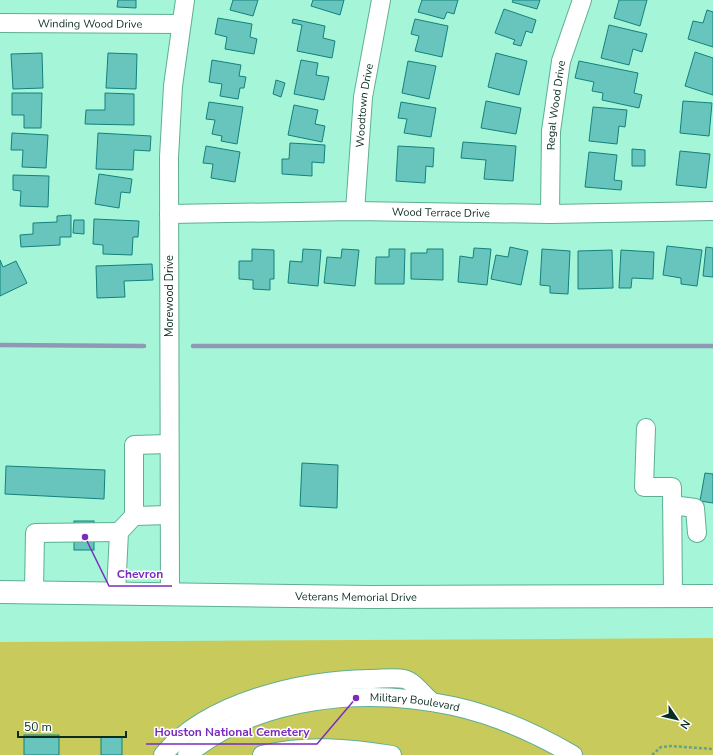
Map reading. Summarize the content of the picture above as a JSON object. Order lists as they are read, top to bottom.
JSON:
{
  "streets": {
    "main road": ["Veterans Memorial Drive"],
    "street": [
      "Winding Wood Drive",
      "Woodtown Drive",
      "Regal Wood Drive",
      "Wood Terrace Drive",
      "Morewood Drive",
      "Military Boulevard"
    ]
  },
  "crossings": [
    ["Winding Wood Drive", "Morewood Drive"],
    ["Woodtown Drive", "Wood Terrace Drive"],
    ["Regal Wood Drive", "Wood Terrace Drive"],
    ["Wood Terrace Drive", "Morewood Drive"],
    ["Morewood Drive", "Veterans Memorial Drive"]
  ],
  "places": ["Chevron", "Houston National Cemetery"],
  "scale_bar": "50 m",
  "north": "bottom right"
}
